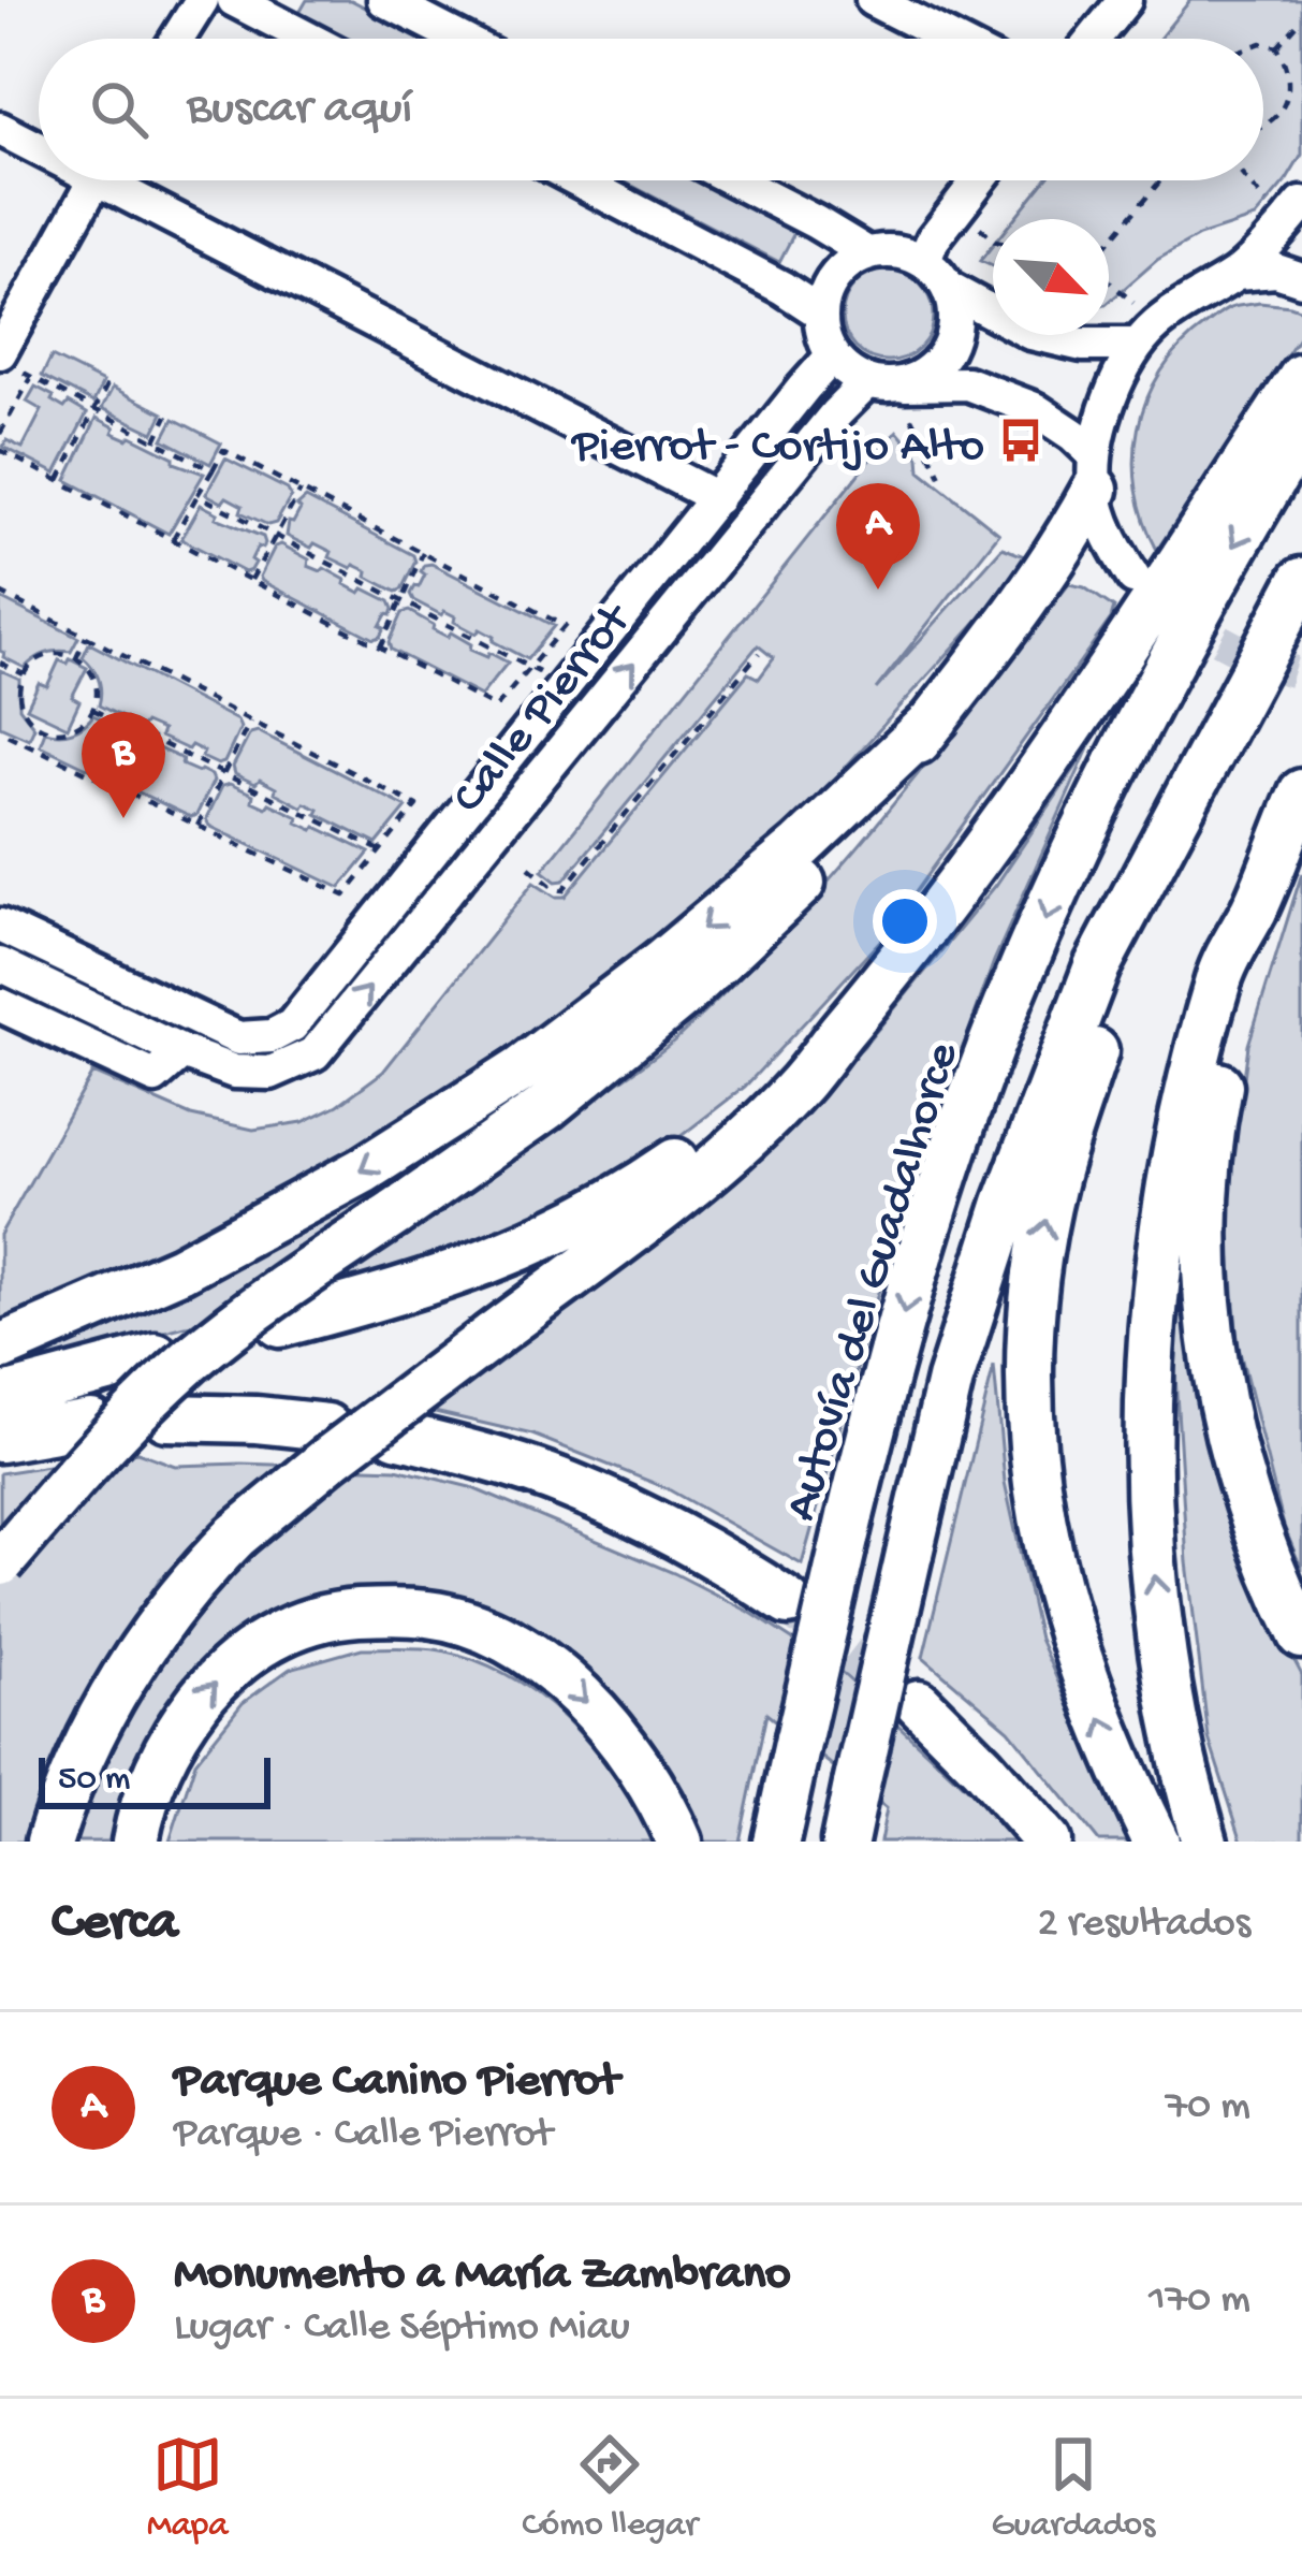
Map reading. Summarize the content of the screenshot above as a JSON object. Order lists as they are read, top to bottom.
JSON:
{
  "streets": {
    "highway": ["Autovía del Guadalhorce"],
    "street": ["Calle Pierrot"]
  },
  "places": {
    "bus stop": ["Pierrot - Cortijo Alto"]
  },
  "scale_bar": "50 m",
  "north": "bottom right",
  "page": {
    "search": "Buscar aquí",
    "pins": ["A", "B"],
    "scale": "50 m",
    "heading": ["Cerca", "2 resultados"],
    "list": [
      {
        "mark": "A",
        "name": "Parque Canino Pierrot",
        "note": "Parque · Calle Pierrot",
        "value": "70 m"
      },
      {
        "mark": "B",
        "name": "Monumento a María Zambrano",
        "note": "Lugar · Calle Séptimo Miau",
        "value": "170 m"
      }
    ],
    "nav": ["Mapa", "Cómo llegar", "Guardados"]
  }
}
